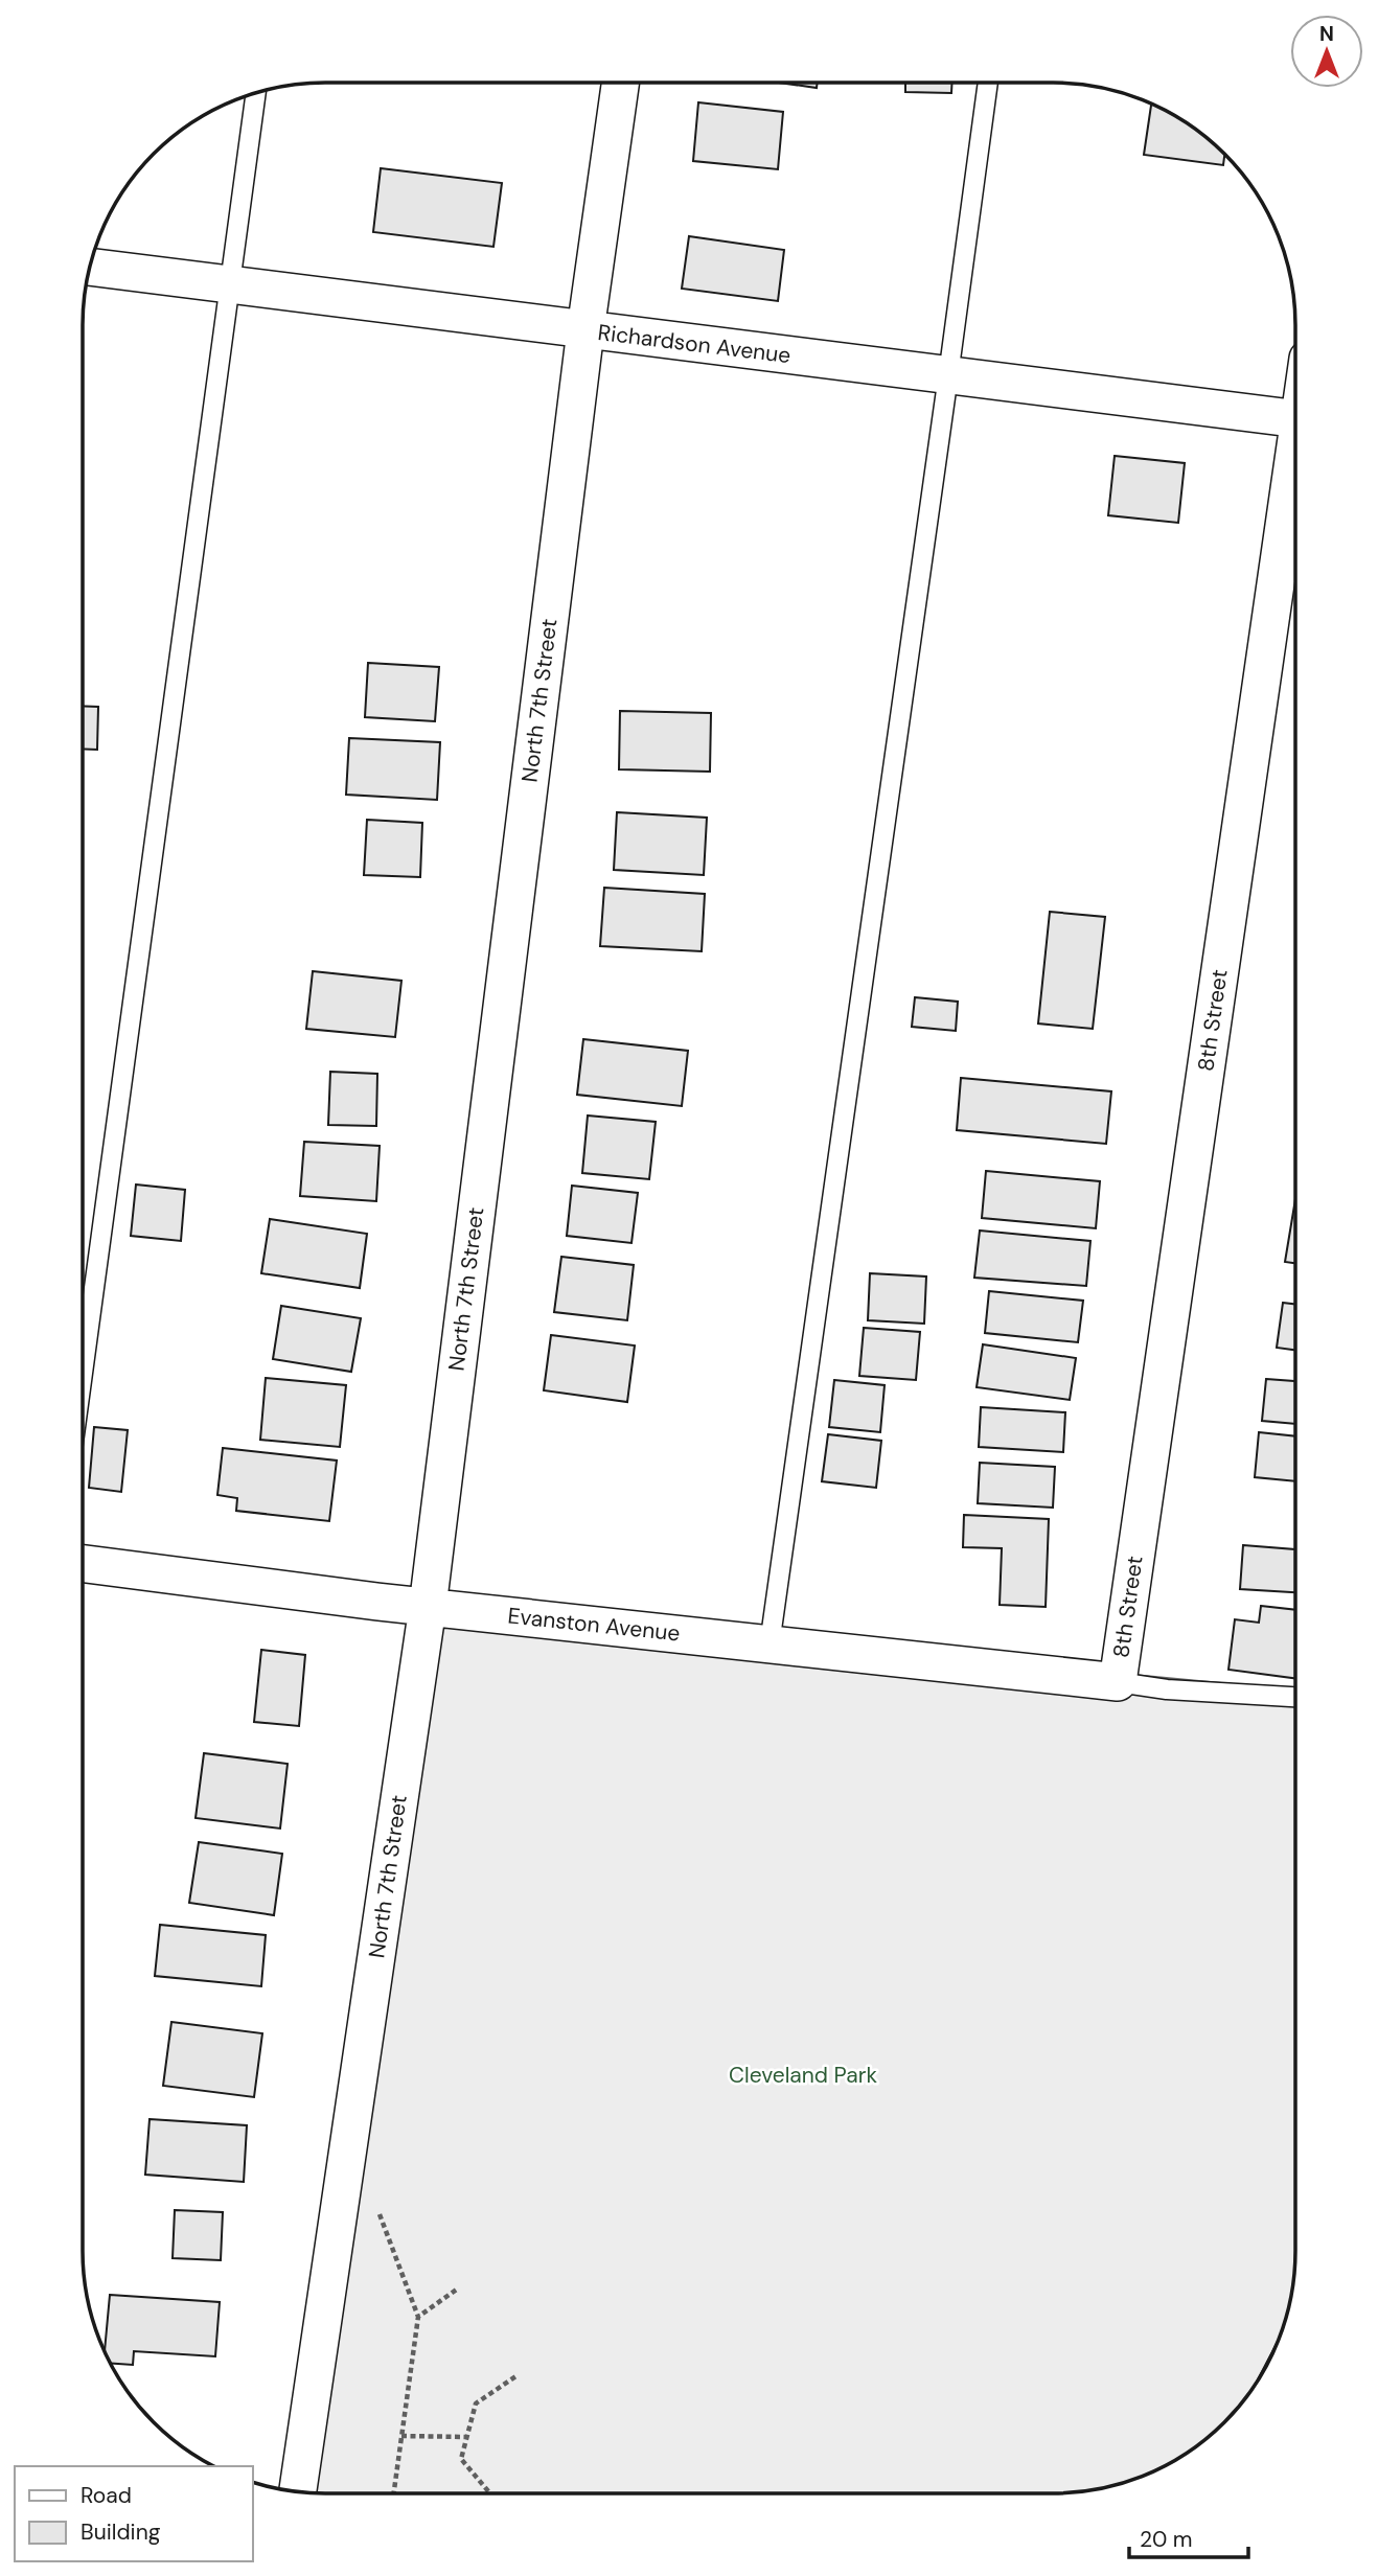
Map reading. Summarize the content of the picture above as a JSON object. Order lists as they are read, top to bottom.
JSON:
{
  "streets": {
    "street": [
      "Richardson Avenue",
      "North 7th Street",
      "8th Street",
      "Evanston Avenue"
    ]
  },
  "crossings": [
    ["Richardson Avenue", "North 7th Street"],
    ["North 7th Street", "Evanston Avenue"],
    ["8th Street", "Evanston Avenue"]
  ],
  "parks": ["Cleveland Park"],
  "legend": ["Road", "Building"],
  "scale_bar": "20 m",
  "north": "top"
}
